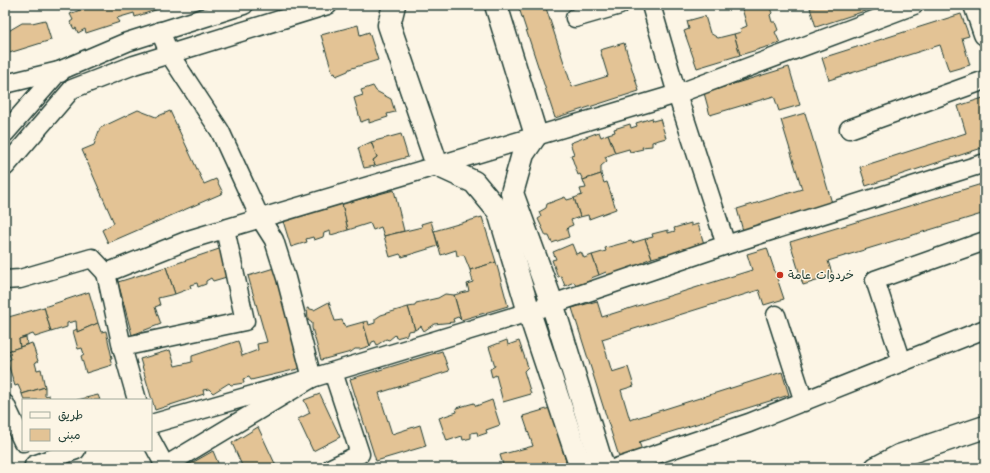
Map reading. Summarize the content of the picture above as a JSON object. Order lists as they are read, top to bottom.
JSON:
{
  "places": ["خردوات عامة"],
  "legend": ["طريق", "مبنى"]
}
